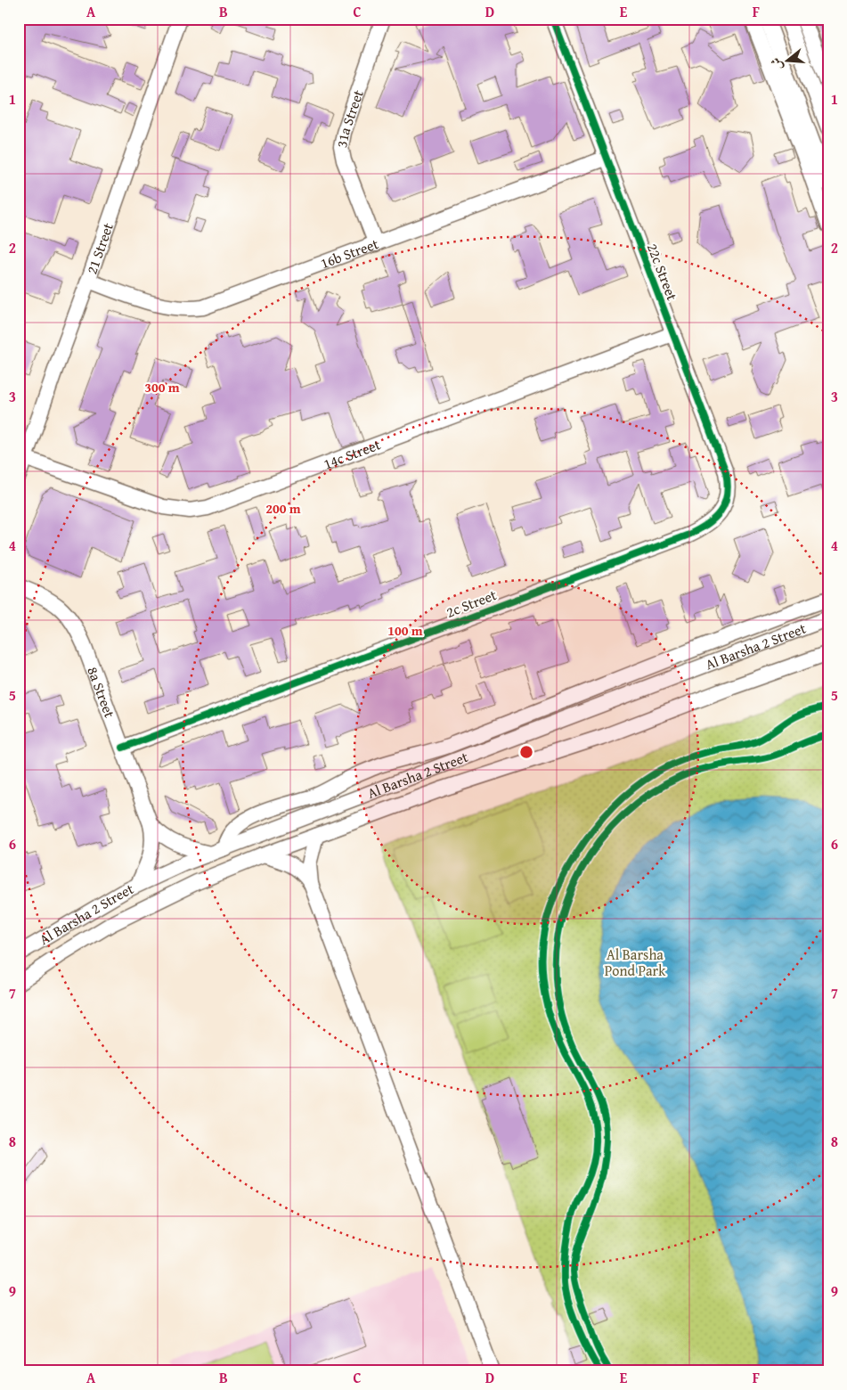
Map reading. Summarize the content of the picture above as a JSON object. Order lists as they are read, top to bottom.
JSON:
{
  "streets": {
    "street": [
      "31a Street",
      "21 Street",
      "16b Street",
      "22c Street",
      "14c Street",
      "2c Street",
      "Al Barsha 2 Street",
      "8a Street"
    ]
  },
  "crossings": [
    ["31a Street", "16b Street"],
    ["21 Street", "16b Street"],
    ["21 Street", "14c Street"],
    ["16b Street", "22c Street"],
    ["22c Street", "14c Street"],
    ["22c Street", "2c Street"],
    ["2c Street", "8a Street"],
    ["Al Barsha 2 Street", "8a Street"]
  ],
  "parks": ["Al Barsha Pond Park"],
  "north": "left",
  "grid": {
    "columns": [
      "A",
      "B",
      "C",
      "D",
      "E",
      "F"
    ],
    "rows": [
      "1",
      "2",
      "3",
      "4",
      "5",
      "6",
      "7",
      "8",
      "9"
    ]
  },
  "rings": ["300 m", "200 m", "100 m"]
}
